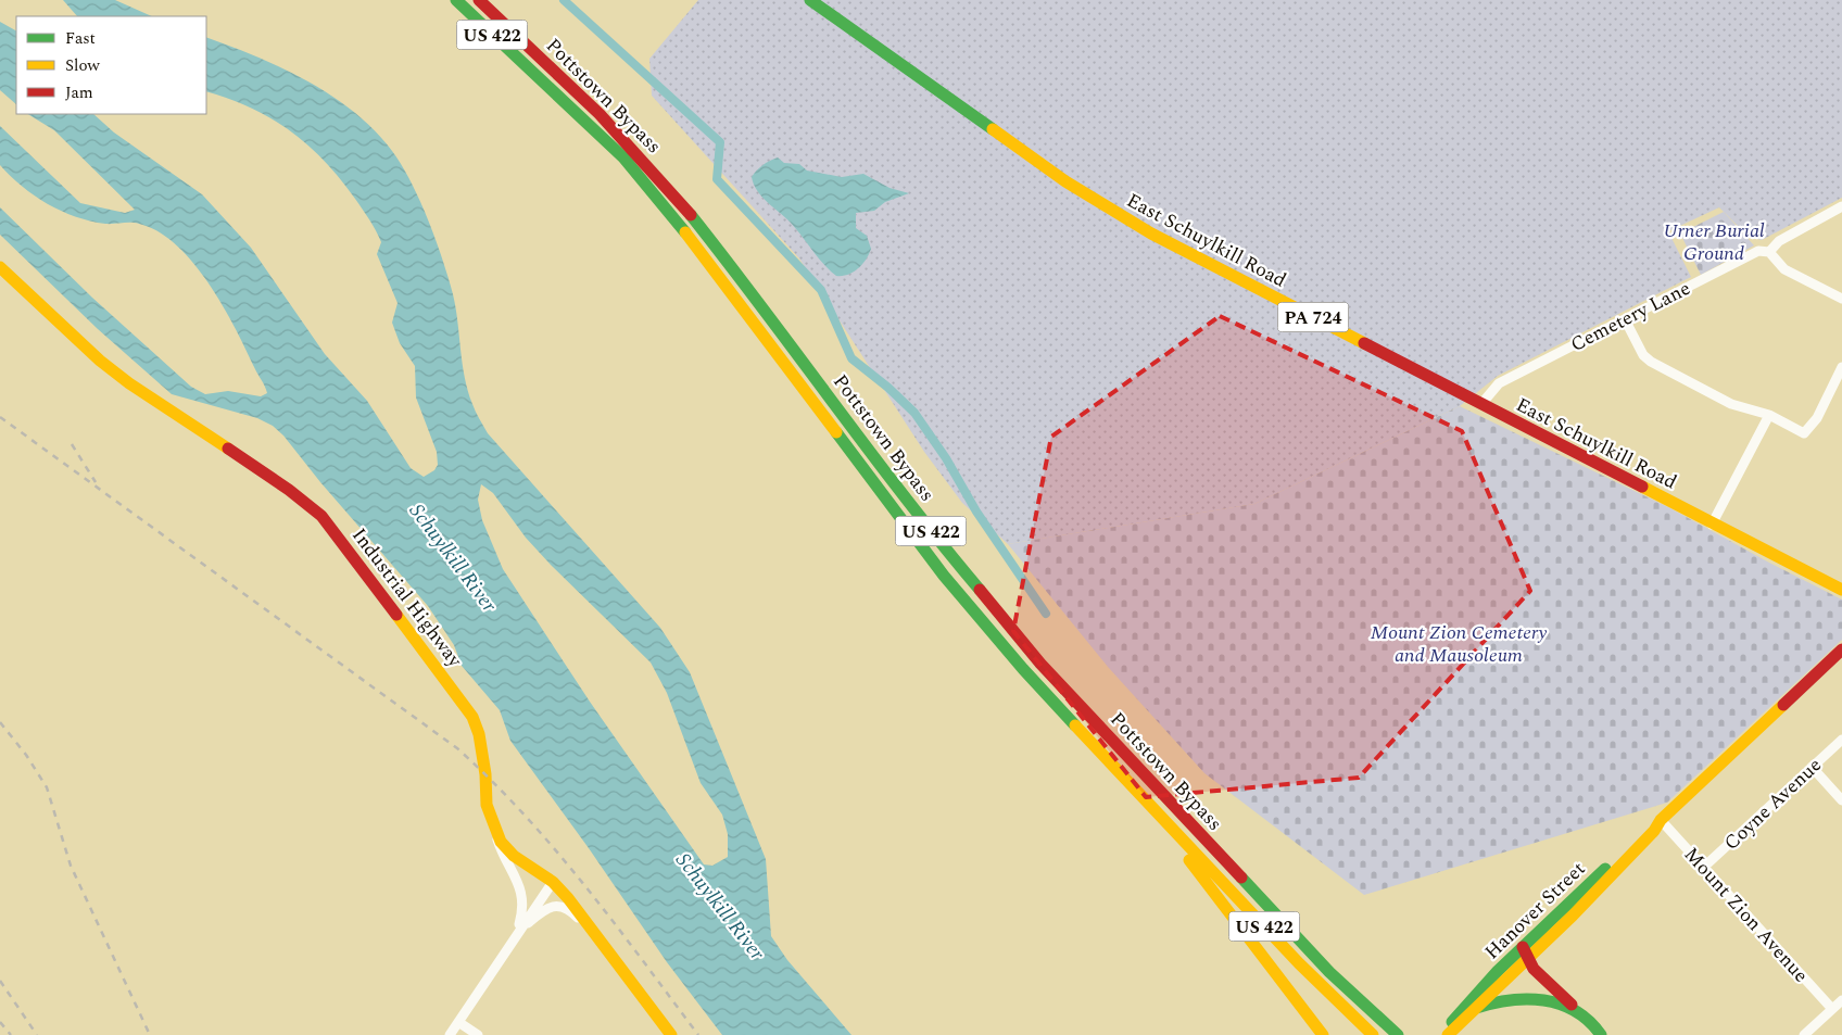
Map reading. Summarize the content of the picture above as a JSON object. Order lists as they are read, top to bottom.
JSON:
{
  "streets": {
    "main road": [
      "US 422",
      "Pottstown Bypass",
      "East Schuylkill Road",
      "PA 724",
      "Industrial Highway",
      "Hanover Street"
    ],
    "street": ["Cemetery Lane", "Coyne Avenue", "Mount Zion Avenue"]
  },
  "crossings": [
    ["East Schuylkill Road", "Cemetery Lane"],
    ["Coyne Avenue", "Mount Zion Avenue"],
    ["Hanover Street", "Mount Zion Avenue"]
  ],
  "water": ["Schuylkill River"],
  "parks": ["Urner Burial Ground", "Mount Zion Cemetery and Mausoleum"],
  "legend": ["Fast", "Slow", "Jam"]
}
